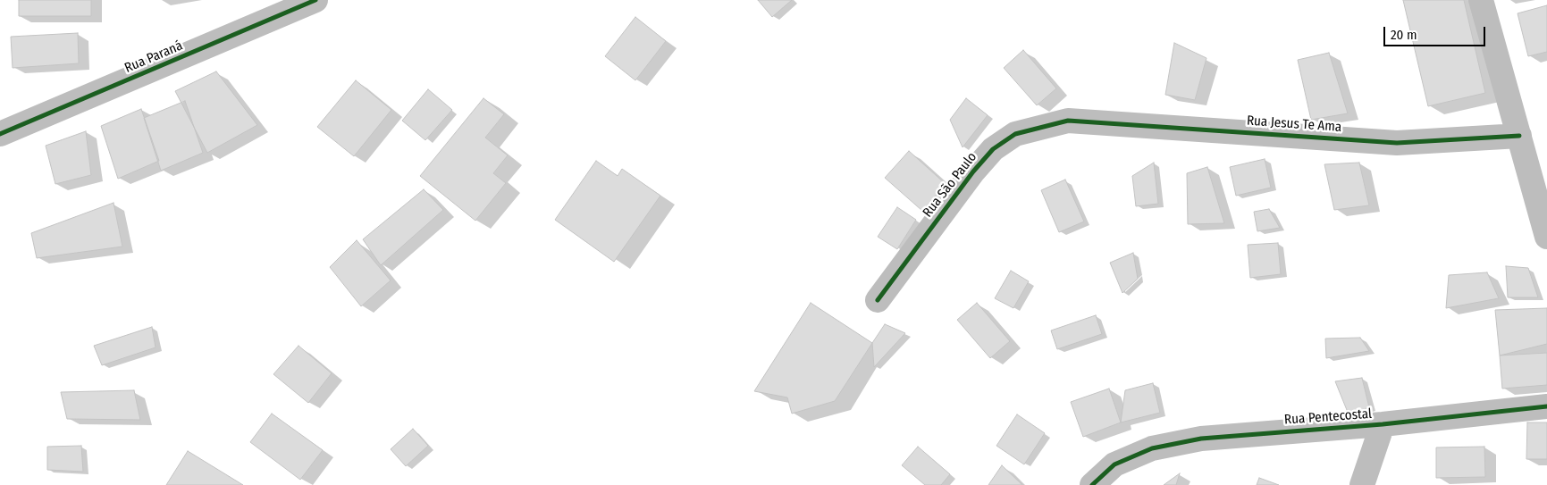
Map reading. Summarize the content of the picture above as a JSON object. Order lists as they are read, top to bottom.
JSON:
{
  "streets": {
    "street": [
      "Rua Paraná",
      "Rua Jesus Te Ama",
      "Rua São Paulo",
      "Rua Pentecostal"
    ]
  },
  "crossings": [
    ["Rua Jesus Te Ama", "Rua São Paulo"]
  ],
  "scale_bar": "20 m"
}
